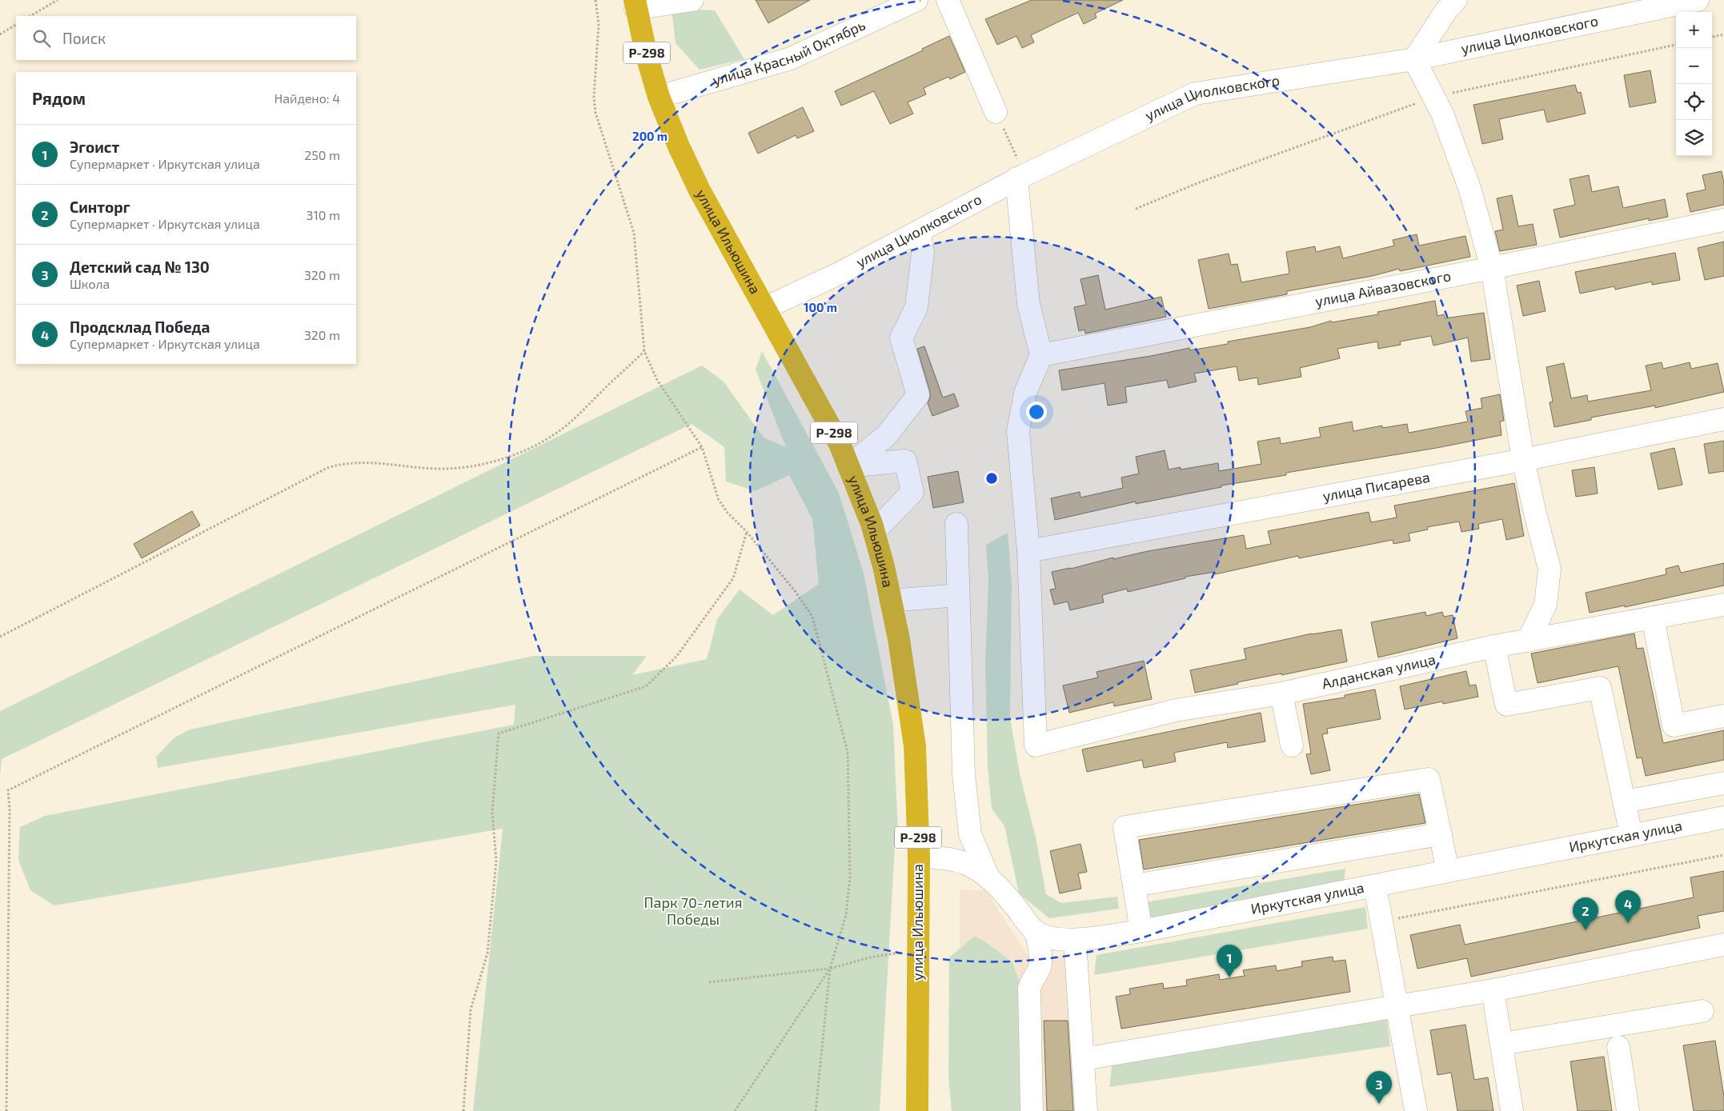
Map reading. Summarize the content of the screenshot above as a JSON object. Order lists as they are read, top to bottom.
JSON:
{
  "streets": {
    "highway": ["Р-298", "улица Ильюшина"],
    "street": [
      "улица Циолковского",
      "улица Красный Октябрь",
      "улица Айвазовского",
      "улица Писарева",
      "Алданская улица",
      "Иркутская улица"
    ]
  },
  "crossings": [
    ["улица Циолковского", "улица Ильюшина"],
    ["улица Красный Октябрь", "улица Ильюшина"],
    ["улица Писарева", "Алданская улица"]
  ],
  "parks": ["Парк 70-летия Победы"],
  "page": {
    "map_buttons": ["+", "−"],
    "search": "Поиск",
    "heading": ["Рядом", "Найдено: 4"],
    "list": [
      {
        "mark": "1",
        "name": "Эгоист",
        "note": "Супермаркет · Иркутская улица",
        "value": "250 m"
      },
      {
        "mark": "2",
        "name": "Синторг",
        "note": "Супермаркет · Иркутская улица",
        "value": "310 m"
      },
      {
        "mark": "3",
        "name": "Детский сад № 130",
        "note": "Школа",
        "value": "320 m"
      },
      {
        "mark": "4",
        "name": "Продсклад Победа",
        "note": "Супермаркет · Иркутская улица",
        "value": "320 m"
      }
    ],
    "pins": [
      "4",
      "2",
      "1",
      "3"
    ]
  },
  "rings": ["200 m", "100 m"]
}
